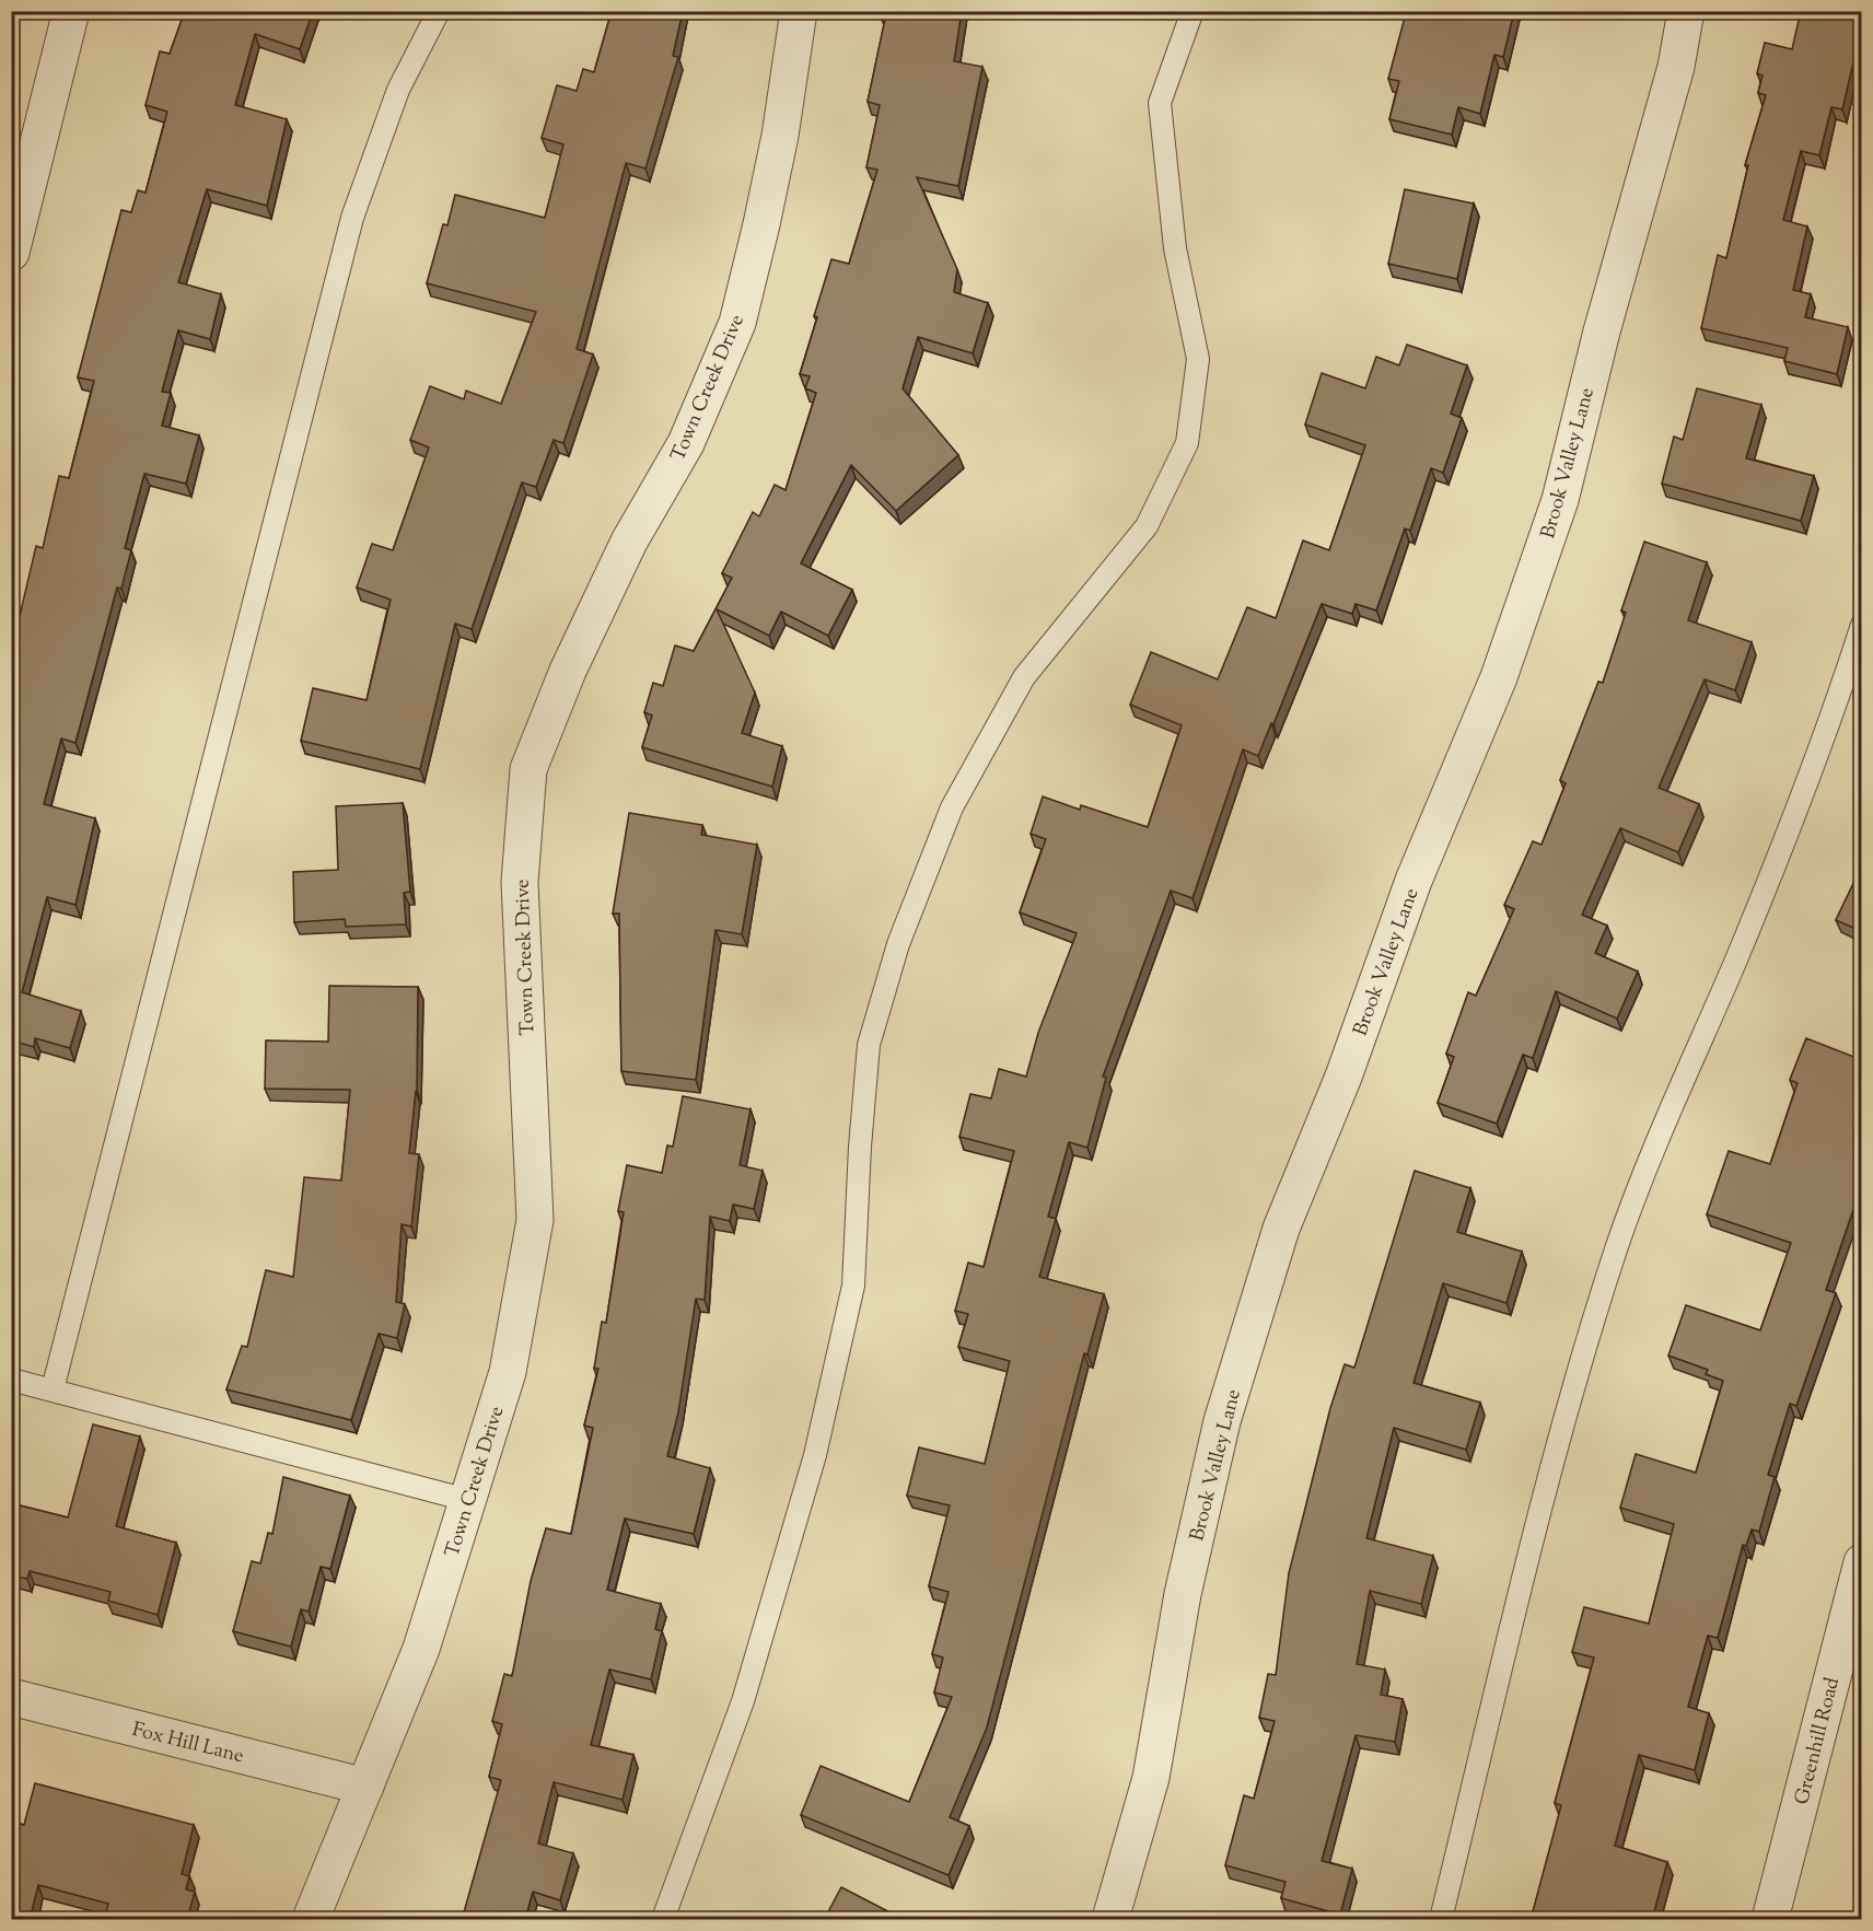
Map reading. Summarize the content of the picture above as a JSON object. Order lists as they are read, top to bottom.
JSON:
{
  "streets": {
    "street": [
      "Town Creek Drive",
      "Brook Valley Lane",
      "Greenhill Road",
      "Fox Hill Lane"
    ]
  },
  "crossings": [
    ["Town Creek Drive", "Fox Hill Lane"]
  ]
}
